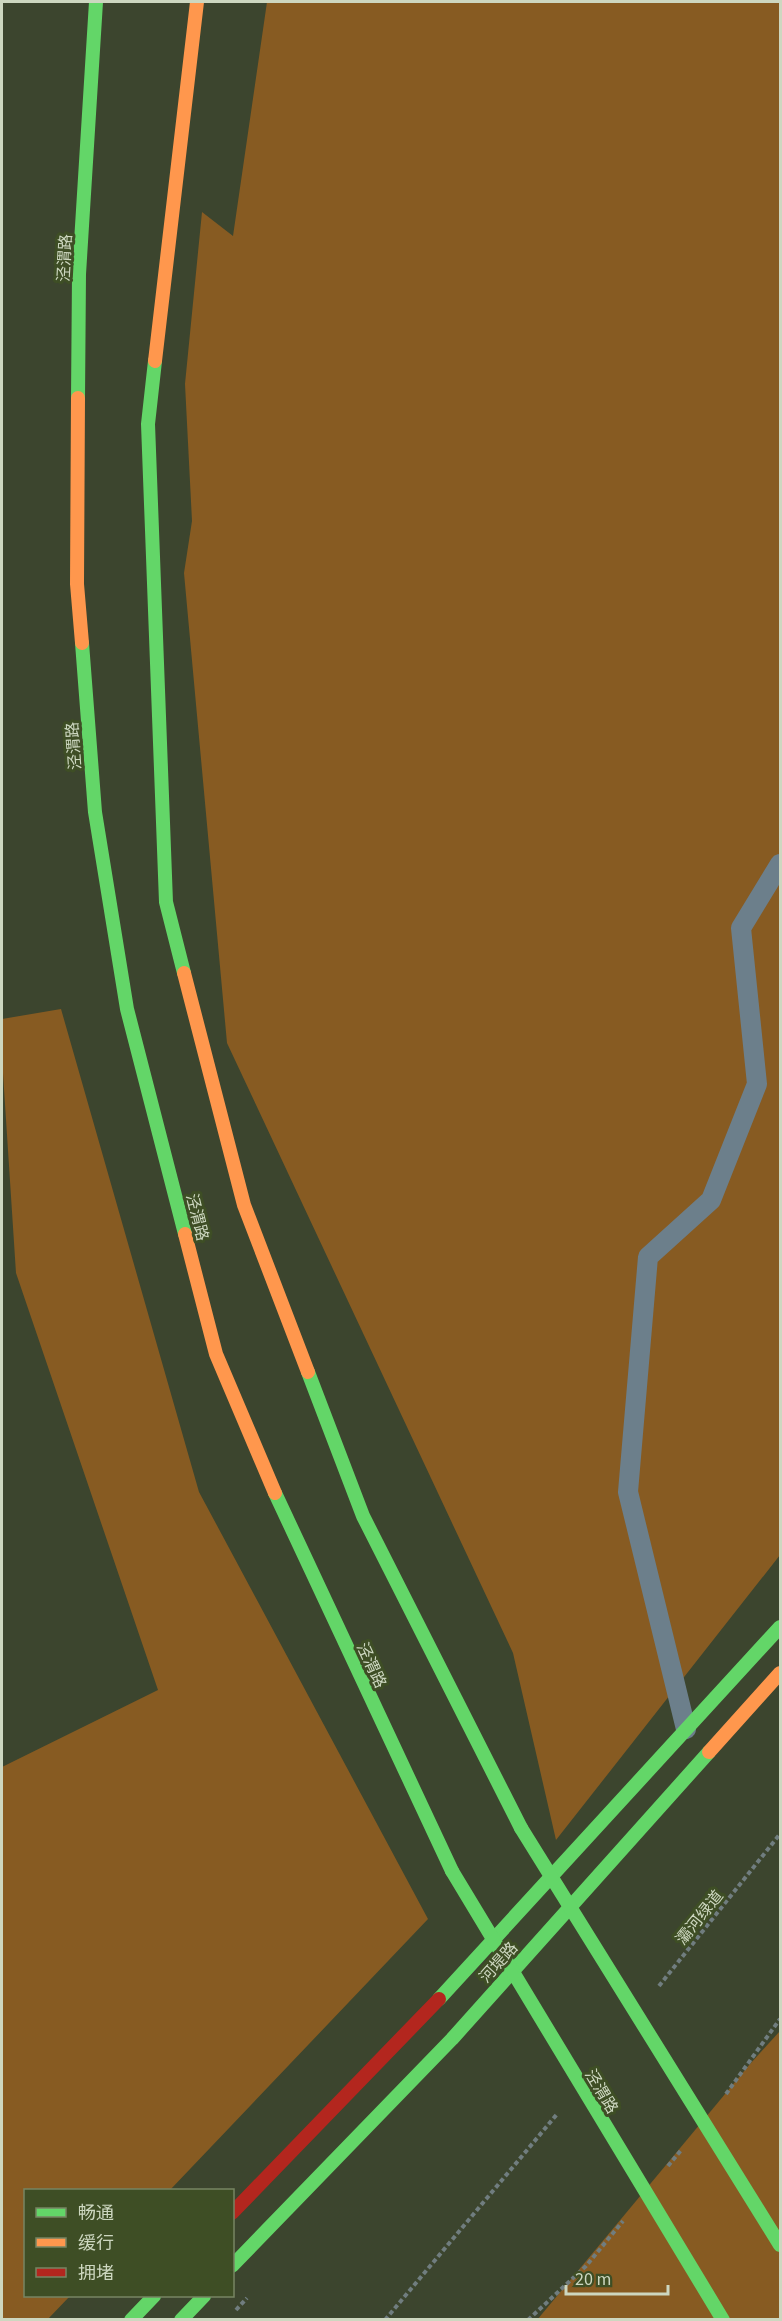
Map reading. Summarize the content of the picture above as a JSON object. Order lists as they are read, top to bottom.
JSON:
{
  "streets": {
    "main road": ["泾渭路", "河堤路"],
    "path": ["灞河绿道"]
  },
  "legend": ["畅通", "缓行", "拥堵"],
  "scale_bar": "20 m"
}
